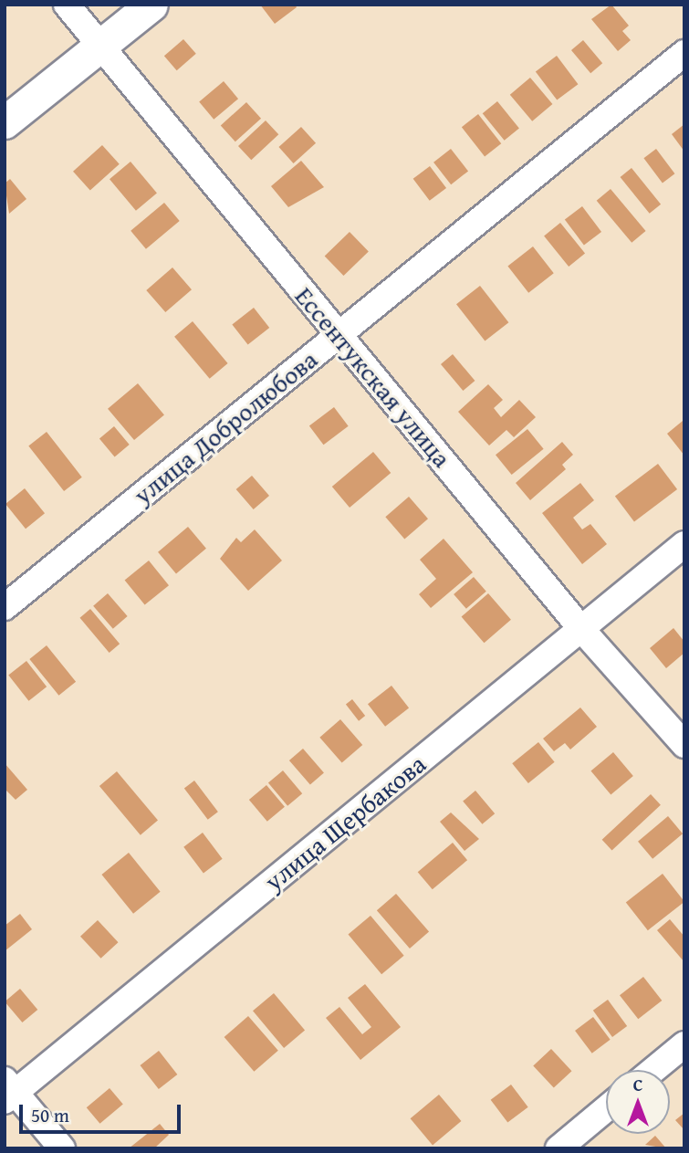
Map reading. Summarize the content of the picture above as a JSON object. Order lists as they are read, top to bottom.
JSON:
{
  "streets": {
    "street": ["Ессентукская улица", "улица Добролюбова", "улица Щербакова"]
  },
  "crossings": [
    ["Ессентукская улица", "улица Добролюбова"],
    ["Ессентукская улица", "улица Щербакова"]
  ],
  "scale_bar": "50 m",
  "north": "top"
}
